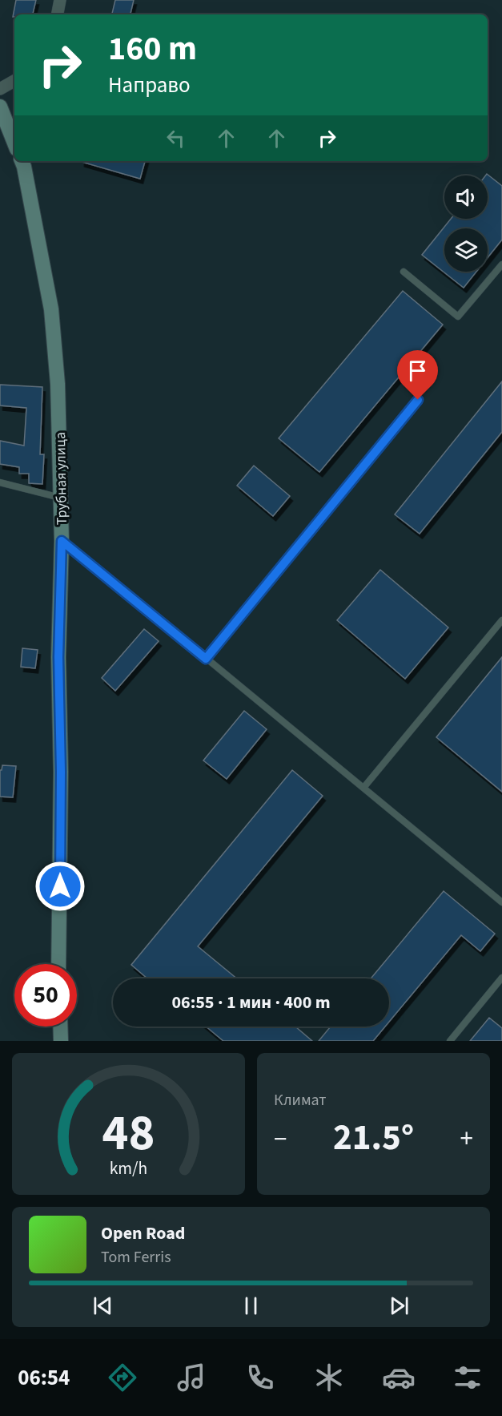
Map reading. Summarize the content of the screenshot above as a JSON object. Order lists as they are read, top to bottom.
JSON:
{
  "streets": {
    "main road": ["Трубная улица"]
  },
  "page": {
    "turn": ["160 m", "Направо"],
    "limit": "50",
    "trip": "06:55 · 1 мин · 400 m",
    "tile": "Климат",
    "heat": ["−", "21.5°", "+"],
    "song": ["Open Road", "Tom Ferris"],
    "tabs": "06:54",
    "gauge": ["48", "km/h"]
  }
}
